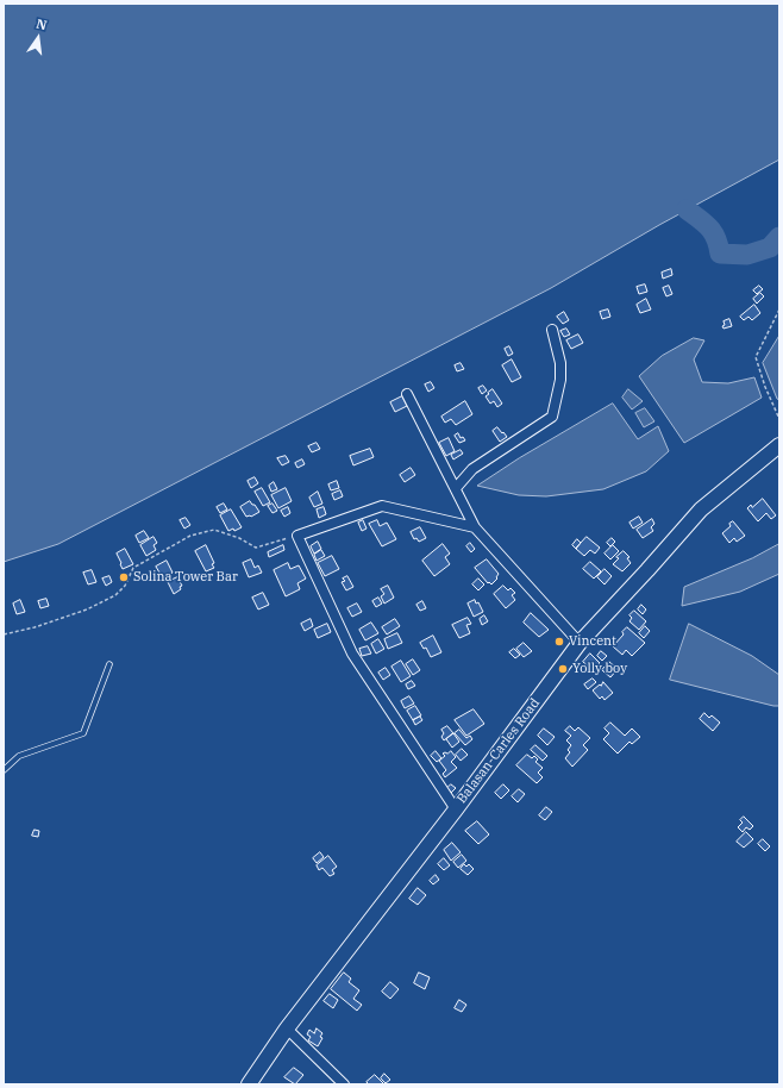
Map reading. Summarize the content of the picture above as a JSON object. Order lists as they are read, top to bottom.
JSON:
{
  "streets": {
    "main road": ["Balasan-Carles Road"]
  },
  "places": ["Solina Tower Bar", "Vincent", "Yolly boy"],
  "north": "top"
}
